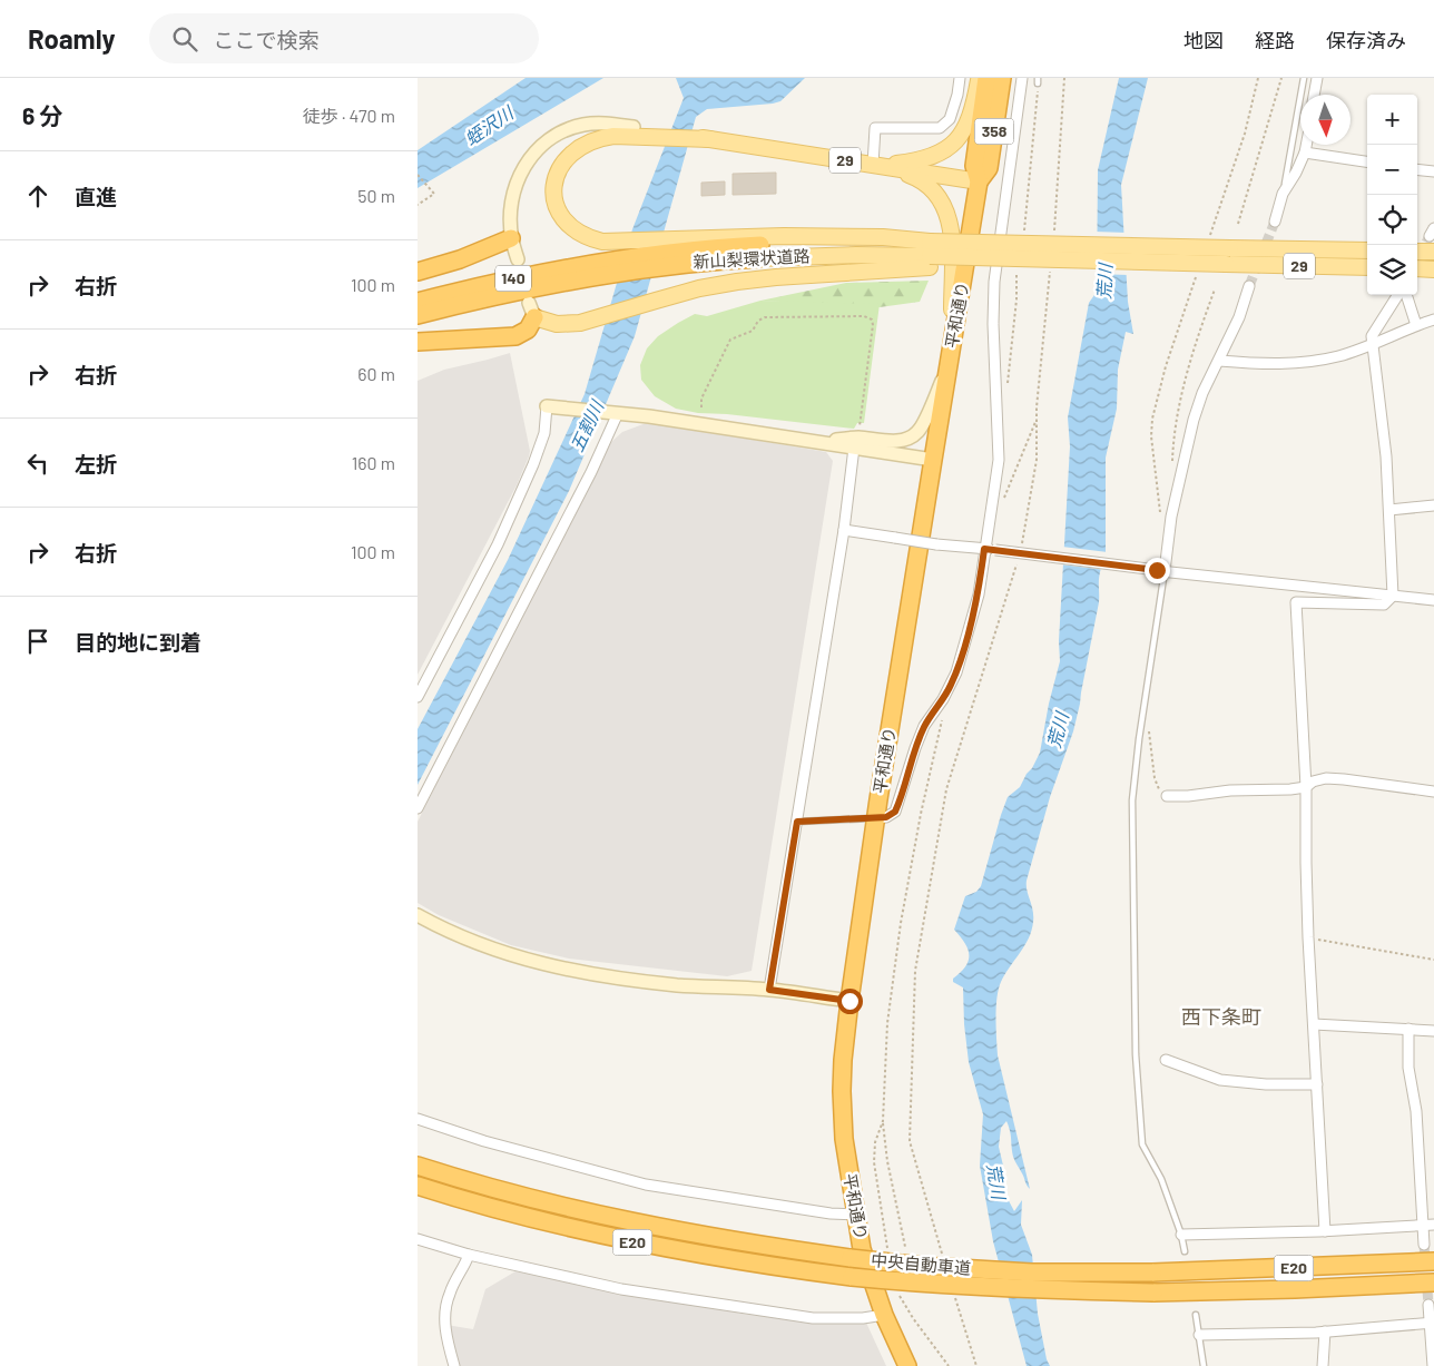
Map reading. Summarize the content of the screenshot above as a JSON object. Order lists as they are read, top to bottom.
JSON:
{
  "streets": {
    "highway": [
      "358",
      "新山梨環状道路",
      "140",
      "平和通り",
      "E20",
      "中央自動車道"
    ],
    "main road": ["29"]
  },
  "crossings": [
    ["29", "新山梨環状道路"],
    ["29", "140"],
    ["29", "平和通り"],
    ["新山梨環状道路", "140"]
  ],
  "districts": ["西下条町"],
  "water": ["蛭沢川", "荒川", "五割川"],
  "north": "bottom",
  "page": {
    "header": "Roamly",
    "search": "ここで検索",
    "nav": ["地図", "経路", "保存済み"],
    "heading": ["6 分", "徒歩 · 470 m"],
    "map_buttons": ["+", "−"],
    "list": [
      ["直進", "50 m"],
      ["右折", "100 m"],
      ["右折", "60 m"],
      ["左折", "160 m"],
      ["右折", "100 m"],
      "目的地に到着"
    ]
  }
}
